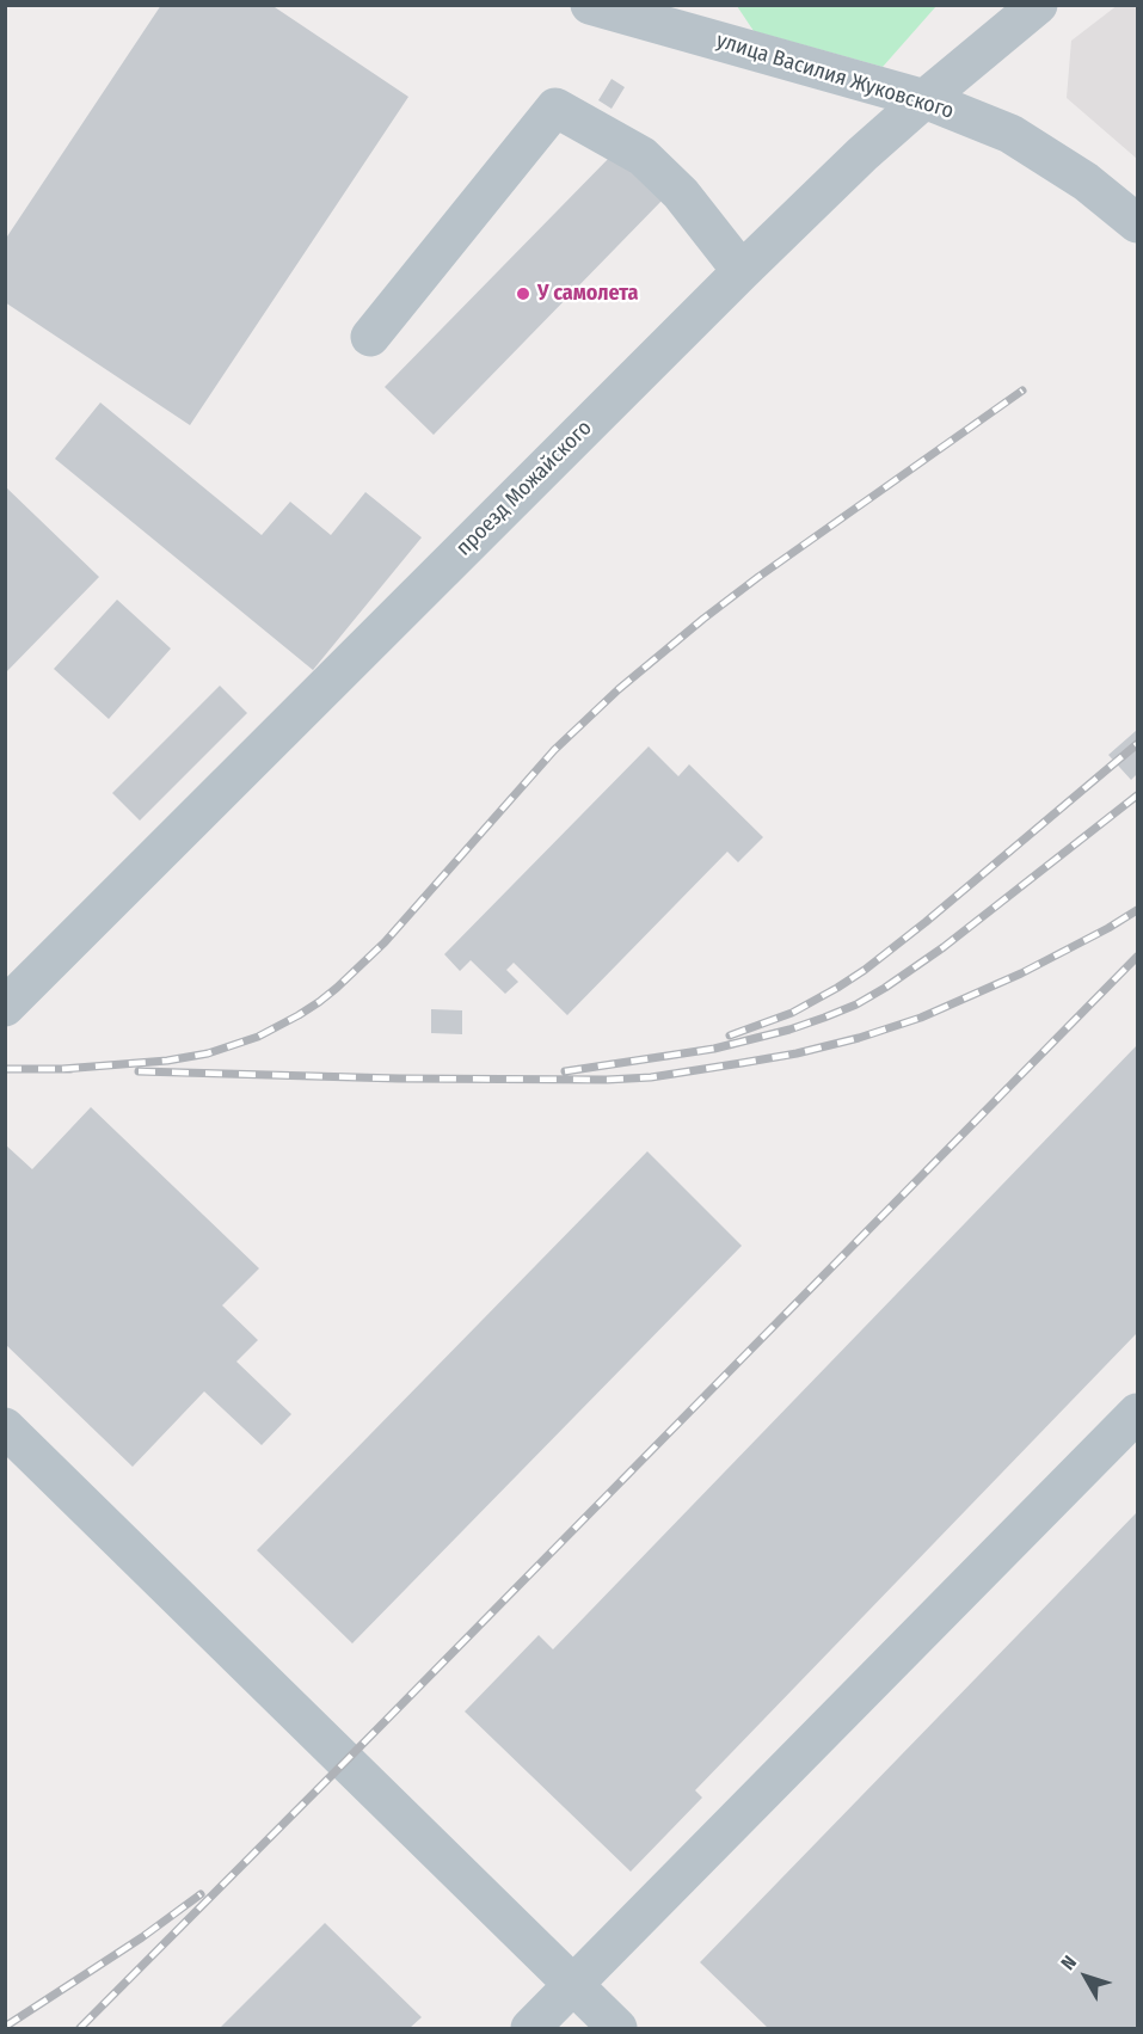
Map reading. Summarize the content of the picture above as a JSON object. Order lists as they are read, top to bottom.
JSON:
{
  "streets": {
    "street": ["улица Василия Жуковского", "проезд Можайского"]
  },
  "crossings": [
    ["улица Василия Жуковского", "проезд Можайского"]
  ],
  "places": ["У самолета"],
  "north": "top left"
}
